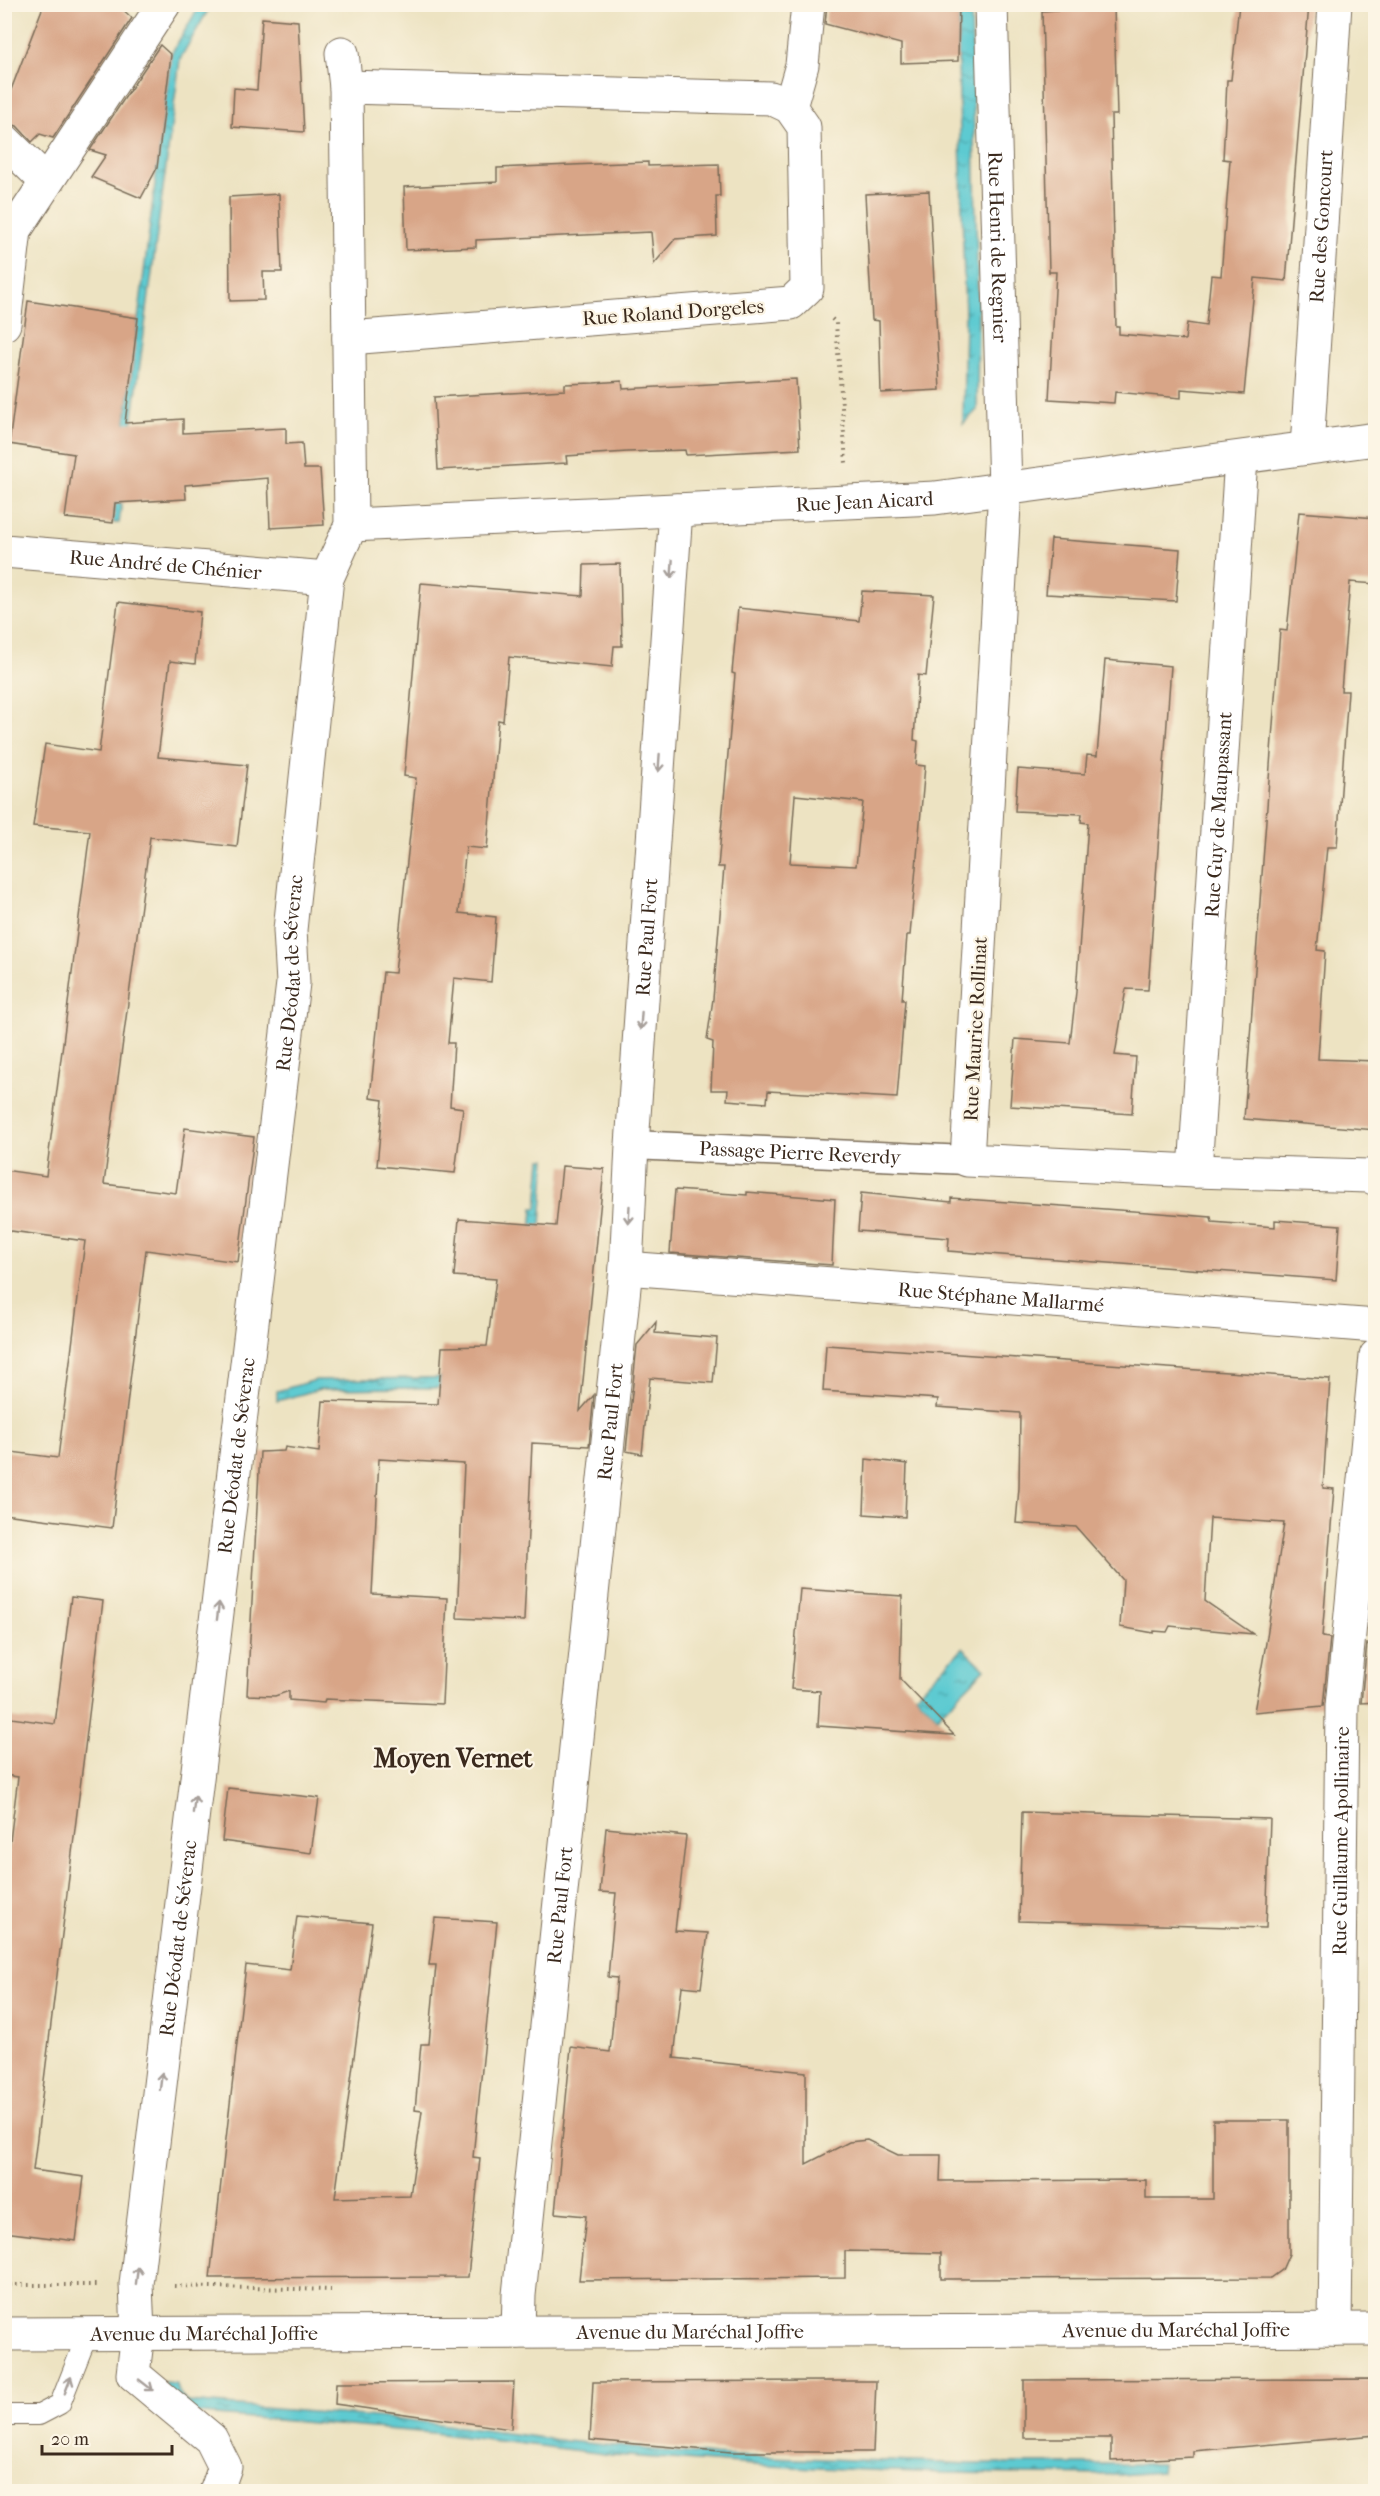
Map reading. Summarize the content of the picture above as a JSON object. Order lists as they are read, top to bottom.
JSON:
{
  "streets": {
    "street": [
      "Rue des Goncourt",
      "Rue Henri de Regnier",
      "Rue Roland Dorgeles",
      "Rue Jean Aicard",
      "Rue André de Chénier",
      "Rue Guy de Maupassant",
      "Rue Paul Fort",
      "Rue Déodat de Séverac",
      "Rue Maurice Rollinat",
      "Passage Pierre Reverdy",
      "Rue Stéphane Mallarmé",
      "Rue Guillaume Apollinaire",
      "Avenue du Maréchal Joffre"
    ]
  },
  "crossings": [
    ["Rue des Goncourt", "Rue Jean Aicard"],
    ["Rue Henri de Regnier", "Rue Jean Aicard"],
    ["Rue Henri de Regnier", "Rue Maurice Rollinat"],
    ["Rue Jean Aicard", "Rue Guy de Maupassant"],
    ["Rue Jean Aicard", "Rue Paul Fort"],
    ["Rue Jean Aicard", "Rue Maurice Rollinat"],
    ["Rue André de Chénier", "Rue Déodat de Séverac"],
    ["Rue Paul Fort", "Passage Pierre Reverdy"],
    ["Rue Paul Fort", "Rue Stéphane Mallarmé"],
    ["Rue Paul Fort", "Avenue du Maréchal Joffre"],
    ["Rue Déodat de Séverac", "Avenue du Maréchal Joffre"],
    ["Rue Maurice Rollinat", "Passage Pierre Reverdy"],
    ["Rue Guillaume Apollinaire", "Avenue du Maréchal Joffre"]
  ],
  "one_way": ["Rue Paul Fort", "Rue Déodat de Séverac"],
  "districts": ["Moyen Vernet"],
  "scale_bar": "20 m"
}
